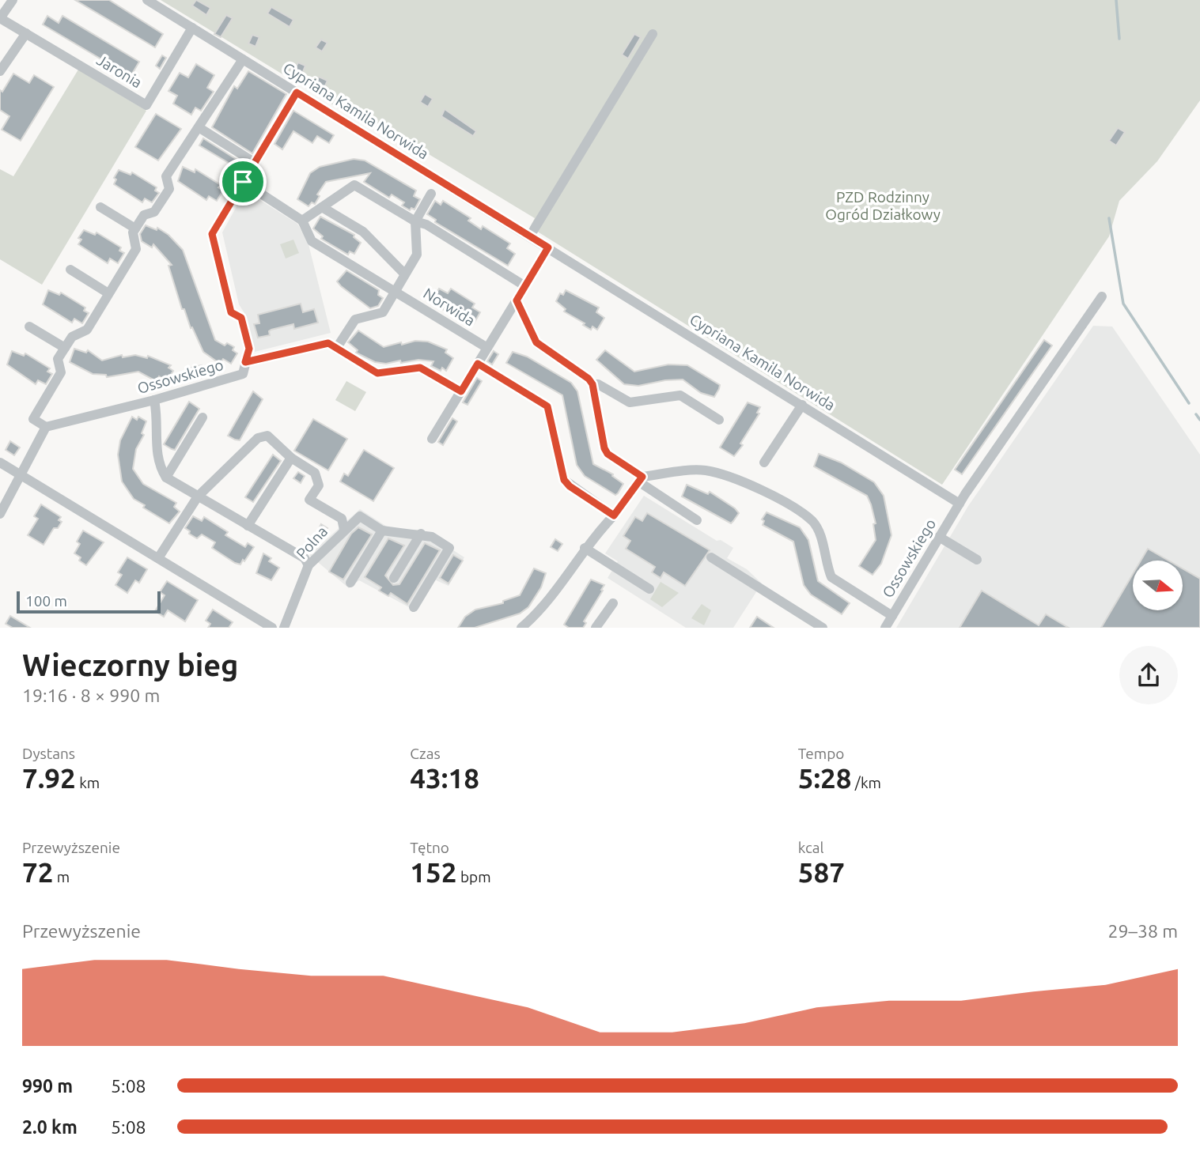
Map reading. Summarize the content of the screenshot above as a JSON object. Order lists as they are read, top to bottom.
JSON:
{
  "streets": {
    "street": [
      "Jaronia",
      "Cypriana Kamila Norwida",
      "Norwida",
      "Ossowskiego",
      "Polna"
    ]
  },
  "crossings": [
    ["Jaronia", "Cypriana Kamila Norwida"],
    ["Cypriana Kamila Norwida", "Ossowskiego"]
  ],
  "parks": ["PZD Rodzinny Ogród Działkowy"],
  "scale_bar": "100 m",
  "north": "right",
  "page": {
    "scale": "100 m",
    "heading": ["Wieczorny bieg", "19:16 · 8 × 990 m"],
    "stats": [
      ["Dystans", "7.92 km"],
      ["Czas", "43:18"],
      ["Tempo", "5:28 /km"],
      ["Przewyższenie", "72 m"],
      ["Tętno", "152 bpm"],
      ["kcal", "587"]
    ],
    "chart": ["Przewyższenie", "29–38 m"],
    "list": [
      {
        "name": "990 m",
        "note": "5:08"
      },
      {
        "name": "2.0 km",
        "note": "5:08"
      }
    ]
  }
}
